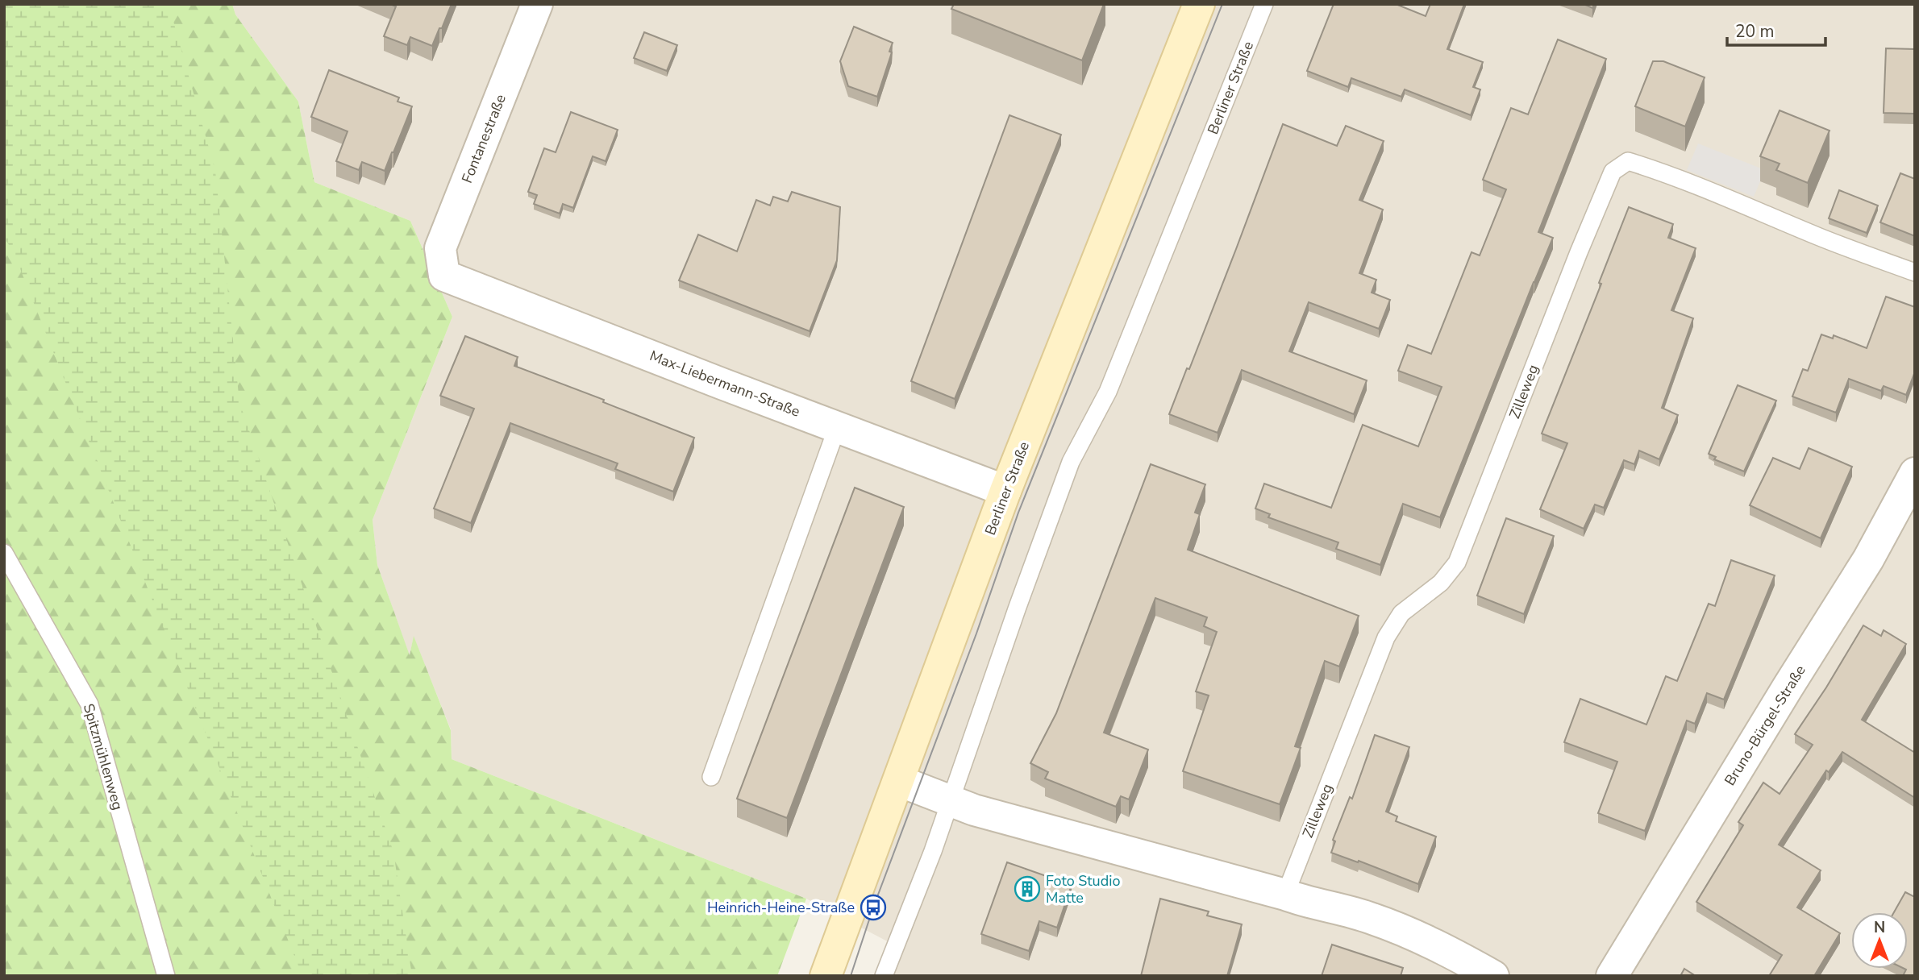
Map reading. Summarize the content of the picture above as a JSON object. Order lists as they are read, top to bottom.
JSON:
{
  "streets": {
    "street": [
      "Berliner Straße",
      "Fontanestraße",
      "Max-Liebermann-Straße",
      "Bruno-Bürgel-Straße"
    ],
    "lane": ["Zilleweg", "Spitzmühlenweg"]
  },
  "crossings": [
    ["Berliner Straße", "Max-Liebermann-Straße"],
    ["Fontanestraße", "Max-Liebermann-Straße"]
  ],
  "places": {
    "building": ["Foto Studio Matte"],
    "bus stop": ["Heinrich-Heine-Straße"]
  },
  "scale_bar": "20 m",
  "north": "top"
}
